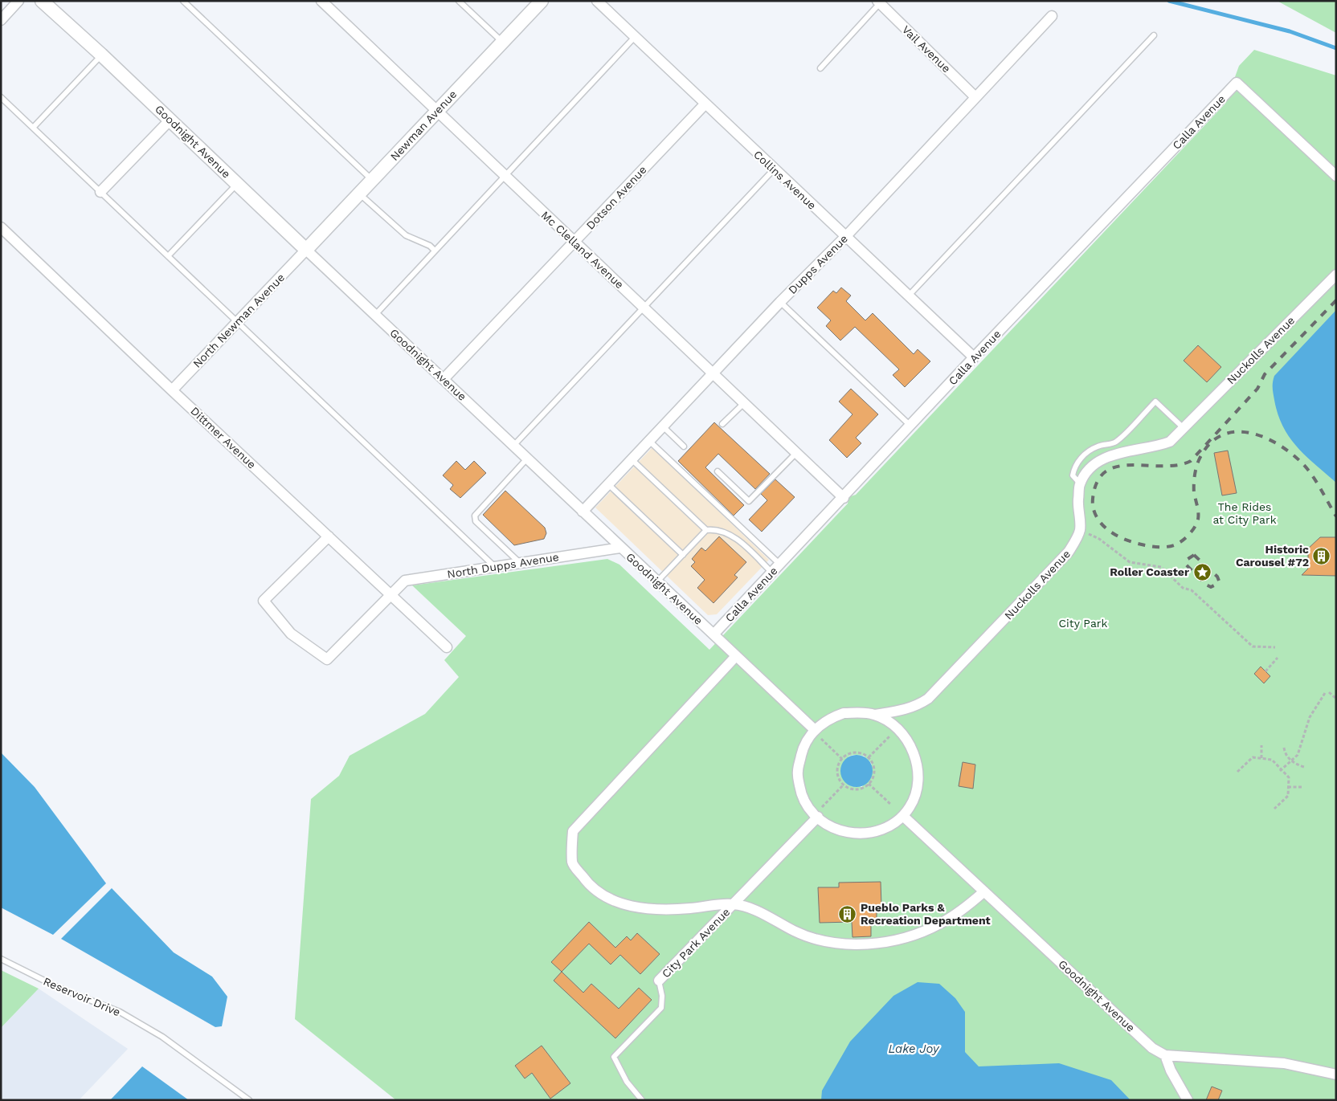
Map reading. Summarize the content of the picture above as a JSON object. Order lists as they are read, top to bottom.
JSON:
{
  "streets": {
    "street": [
      "Vail Avenue",
      "Calla Avenue",
      "Newman Avenue",
      "Goodnight Avenue",
      "Collins Avenue",
      "Dotson Avenue",
      "Mc Clelland Avenue",
      "Dupps Avenue",
      "North Newman Avenue",
      "Nuckolls Avenue",
      "Dittmer Avenue",
      "North Dupps Avenue",
      "City Park Avenue"
    ],
    "lane": ["Reservoir Drive"]
  },
  "crossings": [
    ["Vail Avenue", "Dupps Avenue"],
    ["Calla Avenue", "Goodnight Avenue"],
    ["Calla Avenue", "Collins Avenue"],
    ["Calla Avenue", "Mc Clelland Avenue"],
    ["Newman Avenue", "Goodnight Avenue"],
    ["Newman Avenue", "Mc Clelland Avenue"],
    ["Newman Avenue", "North Newman Avenue"],
    ["Goodnight Avenue", "Dotson Avenue"],
    ["Goodnight Avenue", "Dupps Avenue"],
    ["Goodnight Avenue", "North Newman Avenue"],
    ["Goodnight Avenue", "Nuckolls Avenue"],
    ["Goodnight Avenue", "North Dupps Avenue"],
    ["Collins Avenue", "Dotson Avenue"],
    ["Collins Avenue", "Dupps Avenue"],
    ["Dotson Avenue", "Mc Clelland Avenue"],
    ["Mc Clelland Avenue", "Dupps Avenue"],
    ["North Newman Avenue", "Dittmer Avenue"],
    ["Nuckolls Avenue", "City Park Avenue"],
    ["Dittmer Avenue", "North Dupps Avenue"]
  ],
  "water": ["Lake Joy"],
  "parks": ["The Rides at City Park", "City Park"],
  "places": {
    "building": ["Historic Carousel #72", "Pueblo Parks & Recreation Department"],
    "place": ["Roller Coaster"]
  }
}
